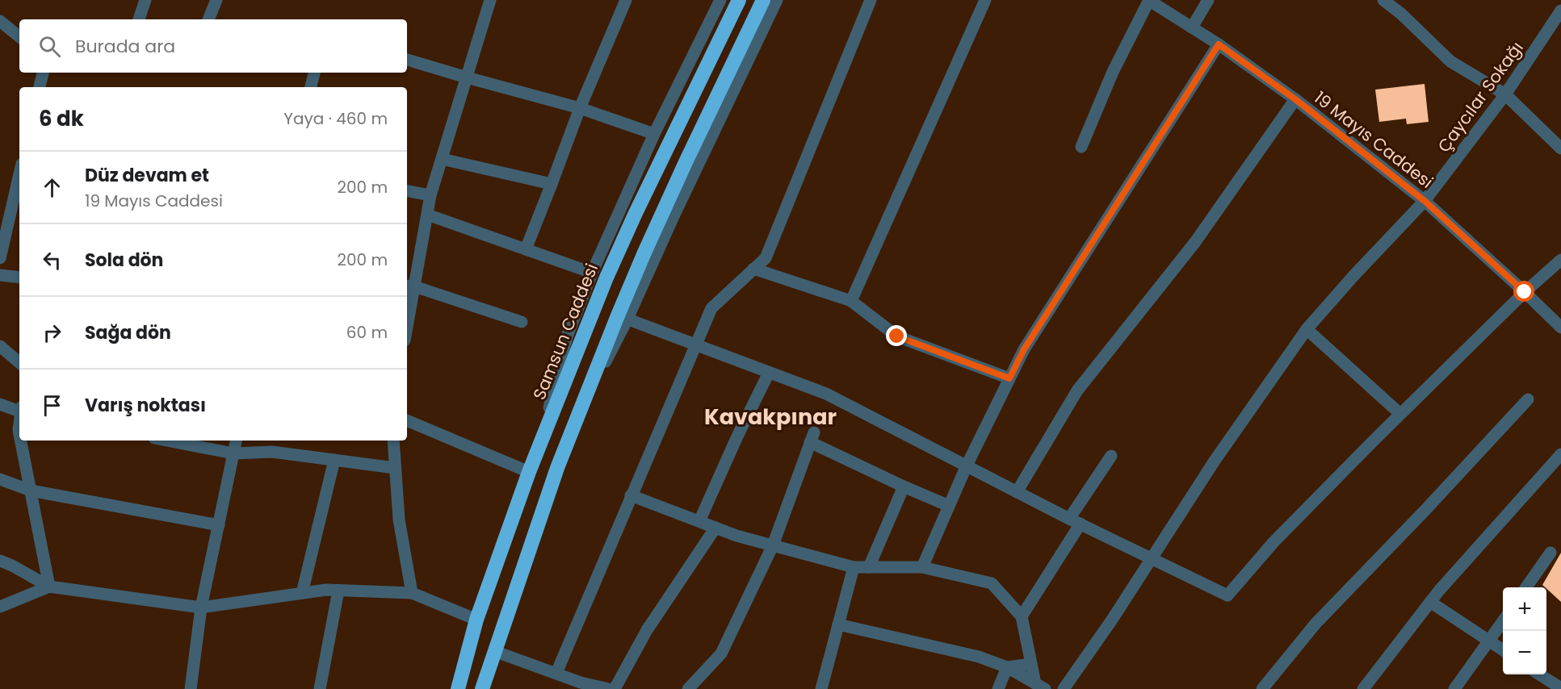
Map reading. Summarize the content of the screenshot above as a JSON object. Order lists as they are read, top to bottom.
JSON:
{
  "streets": {
    "highway": ["Samsun Caddesi"],
    "street": ["Çaycılar Sokağı", "19 Mayıs Caddesi"]
  },
  "crossings": [
    ["Çaycılar Sokağı", "19 Mayıs Caddesi"]
  ],
  "districts": ["Kavakpınar"],
  "page": {
    "search": "Burada ara",
    "heading": ["6 dk", "Yaya · 460 m"],
    "list": [
      ["Düz devam et", "19 Mayıs Caddesi", "200 m"],
      ["Sola dön", "200 m"],
      ["Sağa dön", "60 m"],
      "Varış noktası"
    ],
    "map_buttons": ["+", "−"]
  }
}
